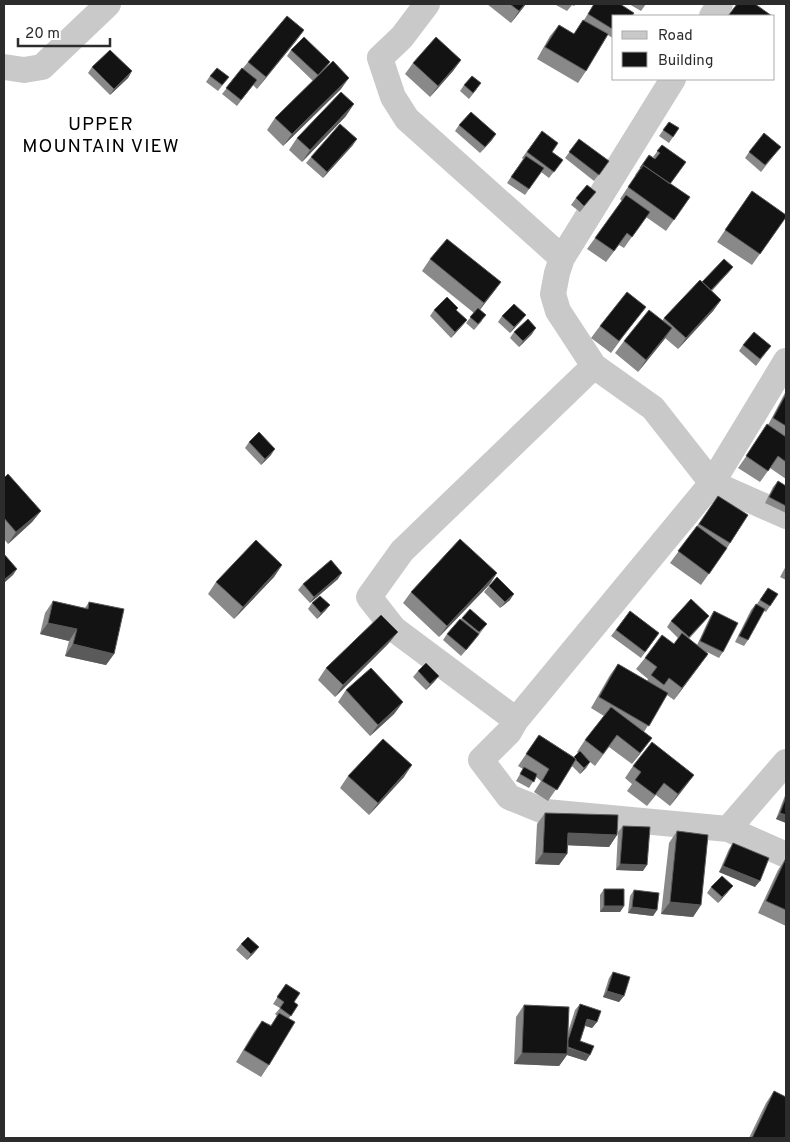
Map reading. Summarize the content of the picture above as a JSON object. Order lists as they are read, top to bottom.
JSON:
{
  "districts": ["UPPER MOUNTAIN VIEW"],
  "legend": ["Road", "Building"],
  "scale_bar": "20 m"
}
